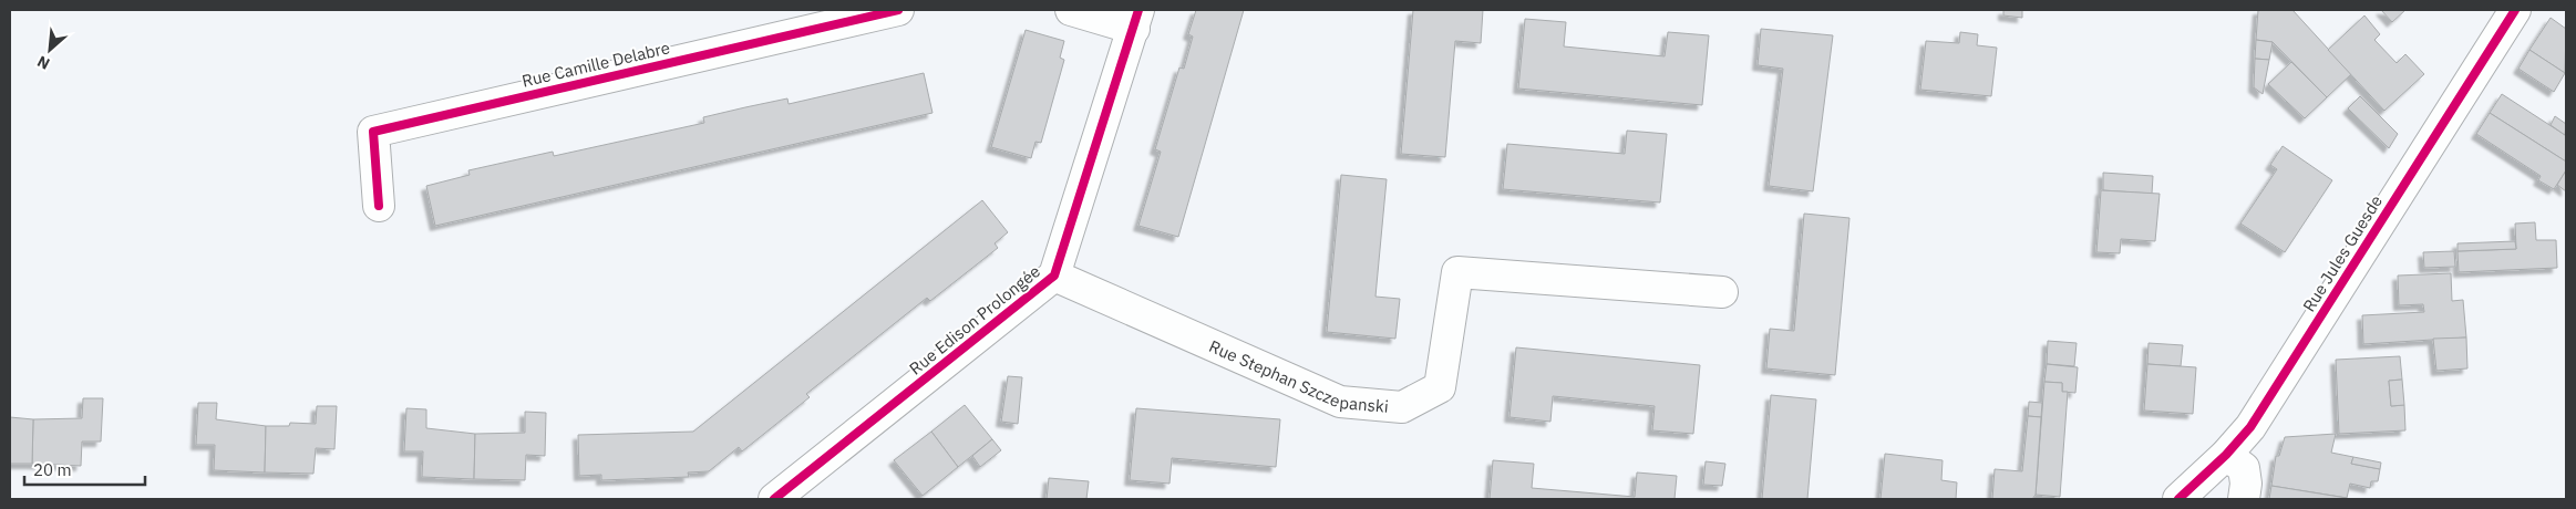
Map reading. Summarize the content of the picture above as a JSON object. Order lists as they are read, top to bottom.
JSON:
{
  "streets": {
    "street": [
      "Rue Camille Delabre",
      "Rue Jules Guesde",
      "Rue Edison Prolongée",
      "Rue Stephan Szczepanski"
    ]
  },
  "crossings": [
    ["Rue Edison Prolongée", "Rue Stephan Szczepanski"]
  ],
  "scale_bar": "20 m",
  "north": "bottom left"
}
